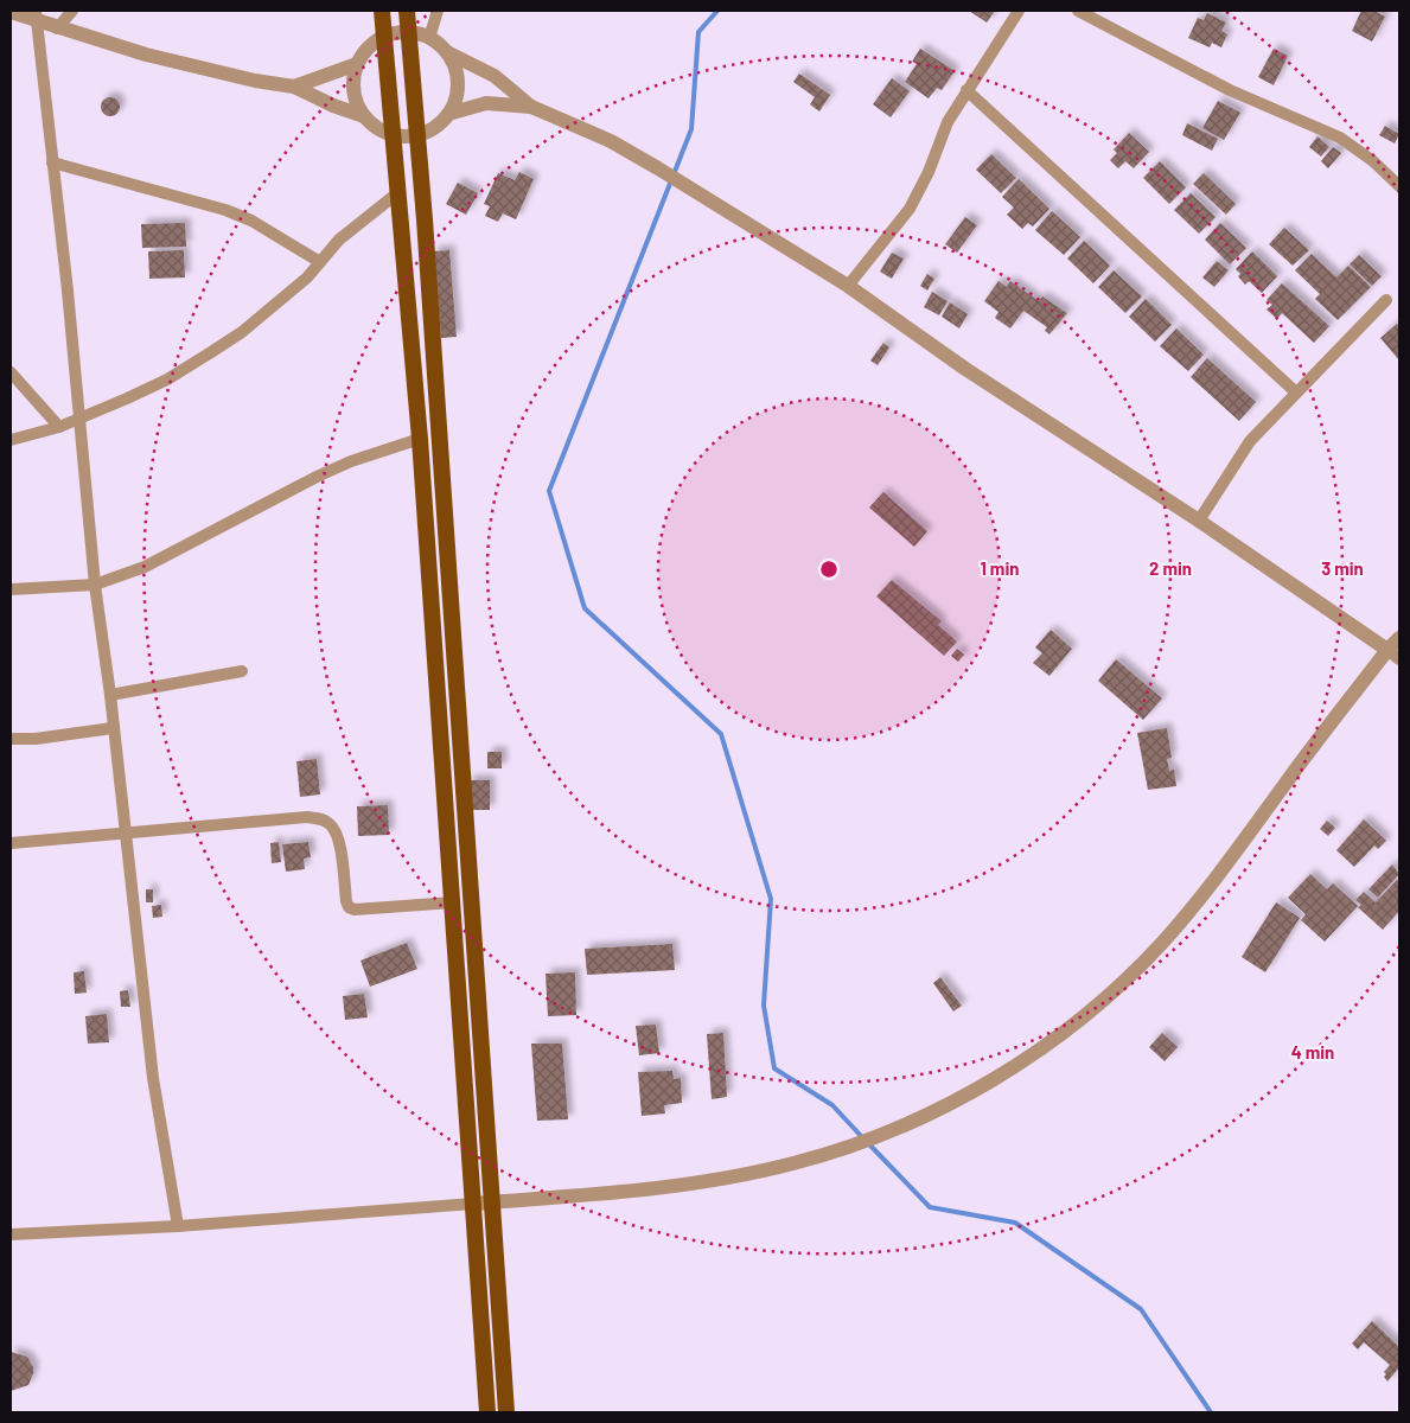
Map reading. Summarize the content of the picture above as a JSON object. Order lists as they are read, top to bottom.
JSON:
{
  "rings": [
    "1 min",
    "2 min",
    "3 min",
    "4 min"
  ]
}
